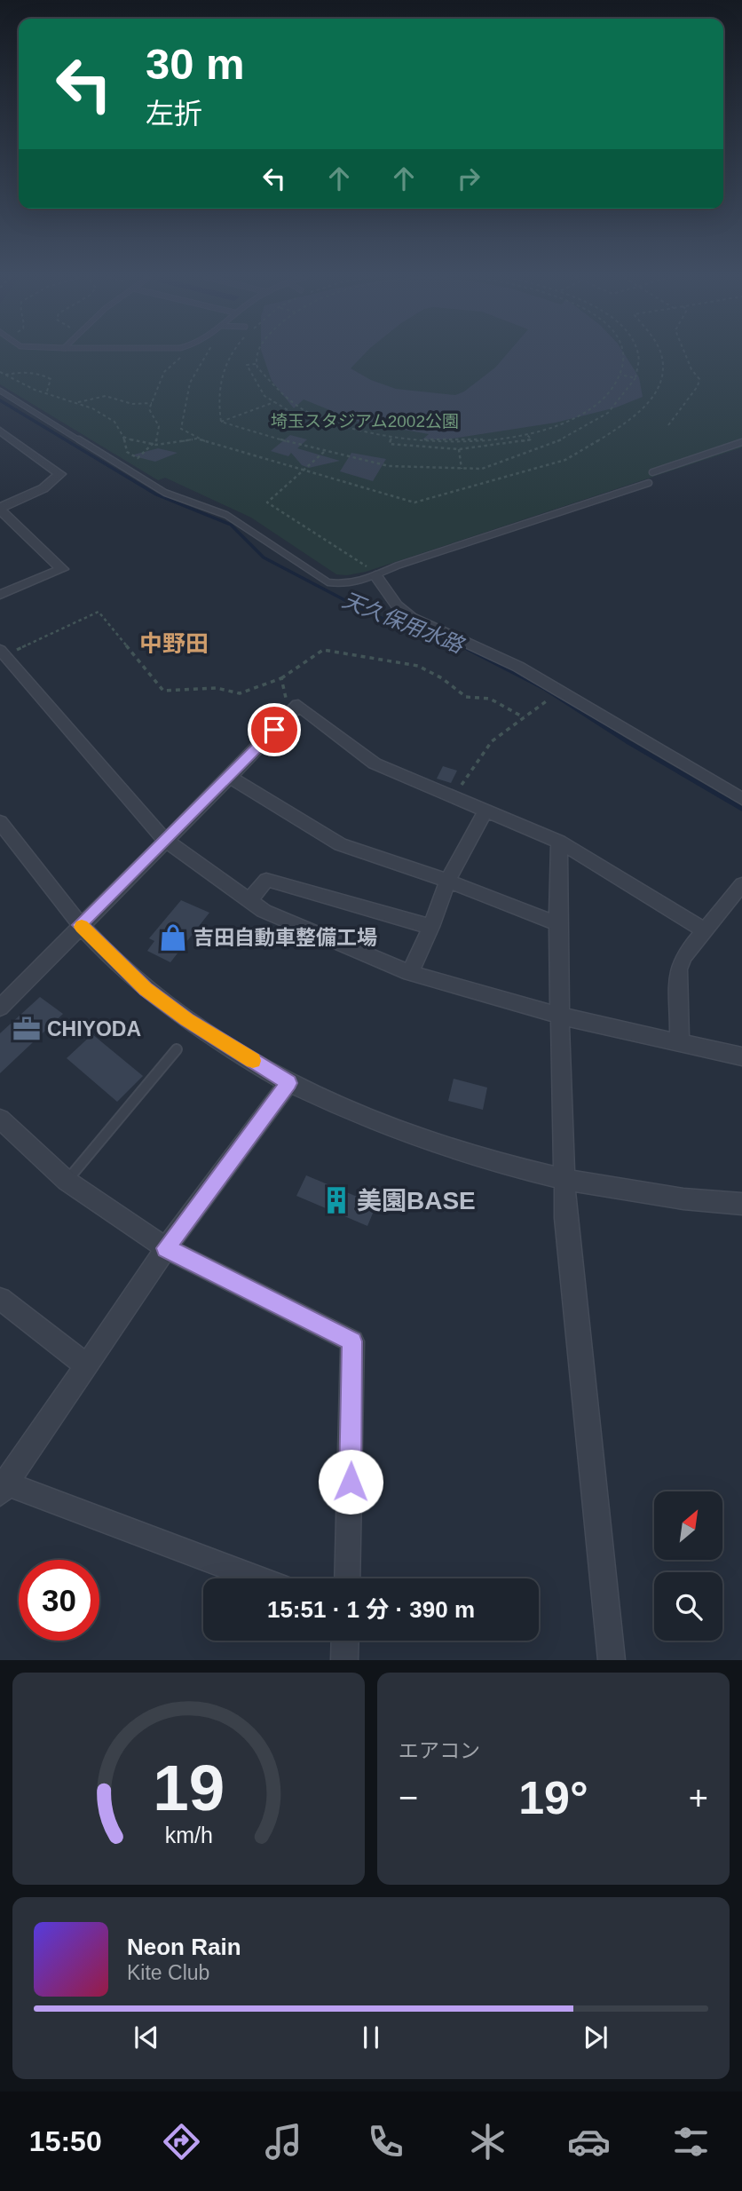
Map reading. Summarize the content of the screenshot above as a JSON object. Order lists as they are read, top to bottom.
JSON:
{
  "districts": ["中野田"],
  "water": ["天久保用水路"],
  "parks": ["埼玉スタジアム2002公園"],
  "places": {
    "shop": ["吉田自動車整備工場"],
    "office": ["CHIYODA"],
    "building": ["美園BASE"]
  },
  "north": "top right",
  "page": {
    "turn": ["30 m", "左折"],
    "limit": "30",
    "trip": "15:51 · 1 分 · 390 m",
    "tile": "エアコン",
    "heat": ["−", "19°", "+"],
    "song": ["Neon Rain", "Kite Club"],
    "tabs": "15:50",
    "gauge": ["19", "km/h"]
  }
}
